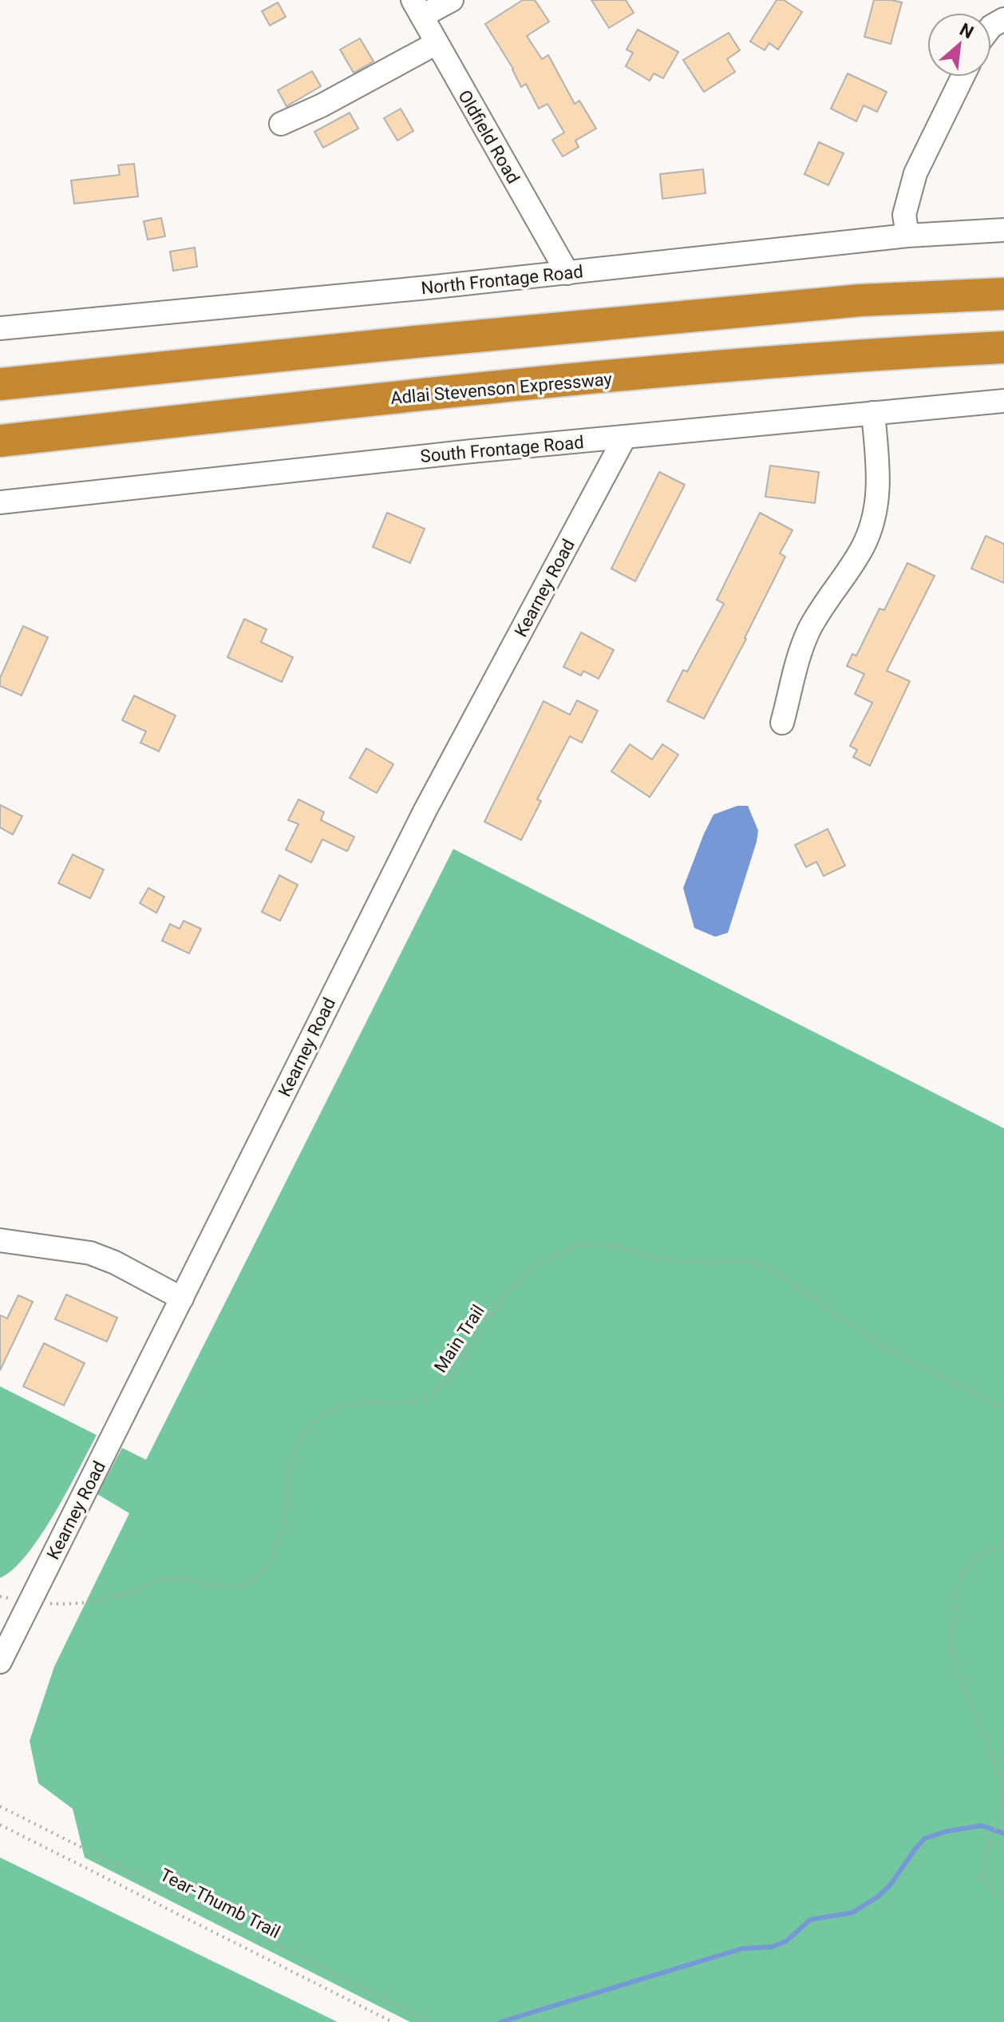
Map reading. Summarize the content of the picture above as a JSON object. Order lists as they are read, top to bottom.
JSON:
{
  "streets": {
    "highway": ["Adlai Stevenson Expressway"],
    "street": [
      "Oldfield Road",
      "North Frontage Road",
      "South Frontage Road",
      "Kearney Road"
    ],
    "path": ["Main Trail", "Tear-Thumb Trail"]
  },
  "crossings": [
    ["Oldfield Road", "North Frontage Road"],
    ["South Frontage Road", "Kearney Road"],
    ["Kearney Road", "Main Trail"]
  ],
  "north": "top right"
}
